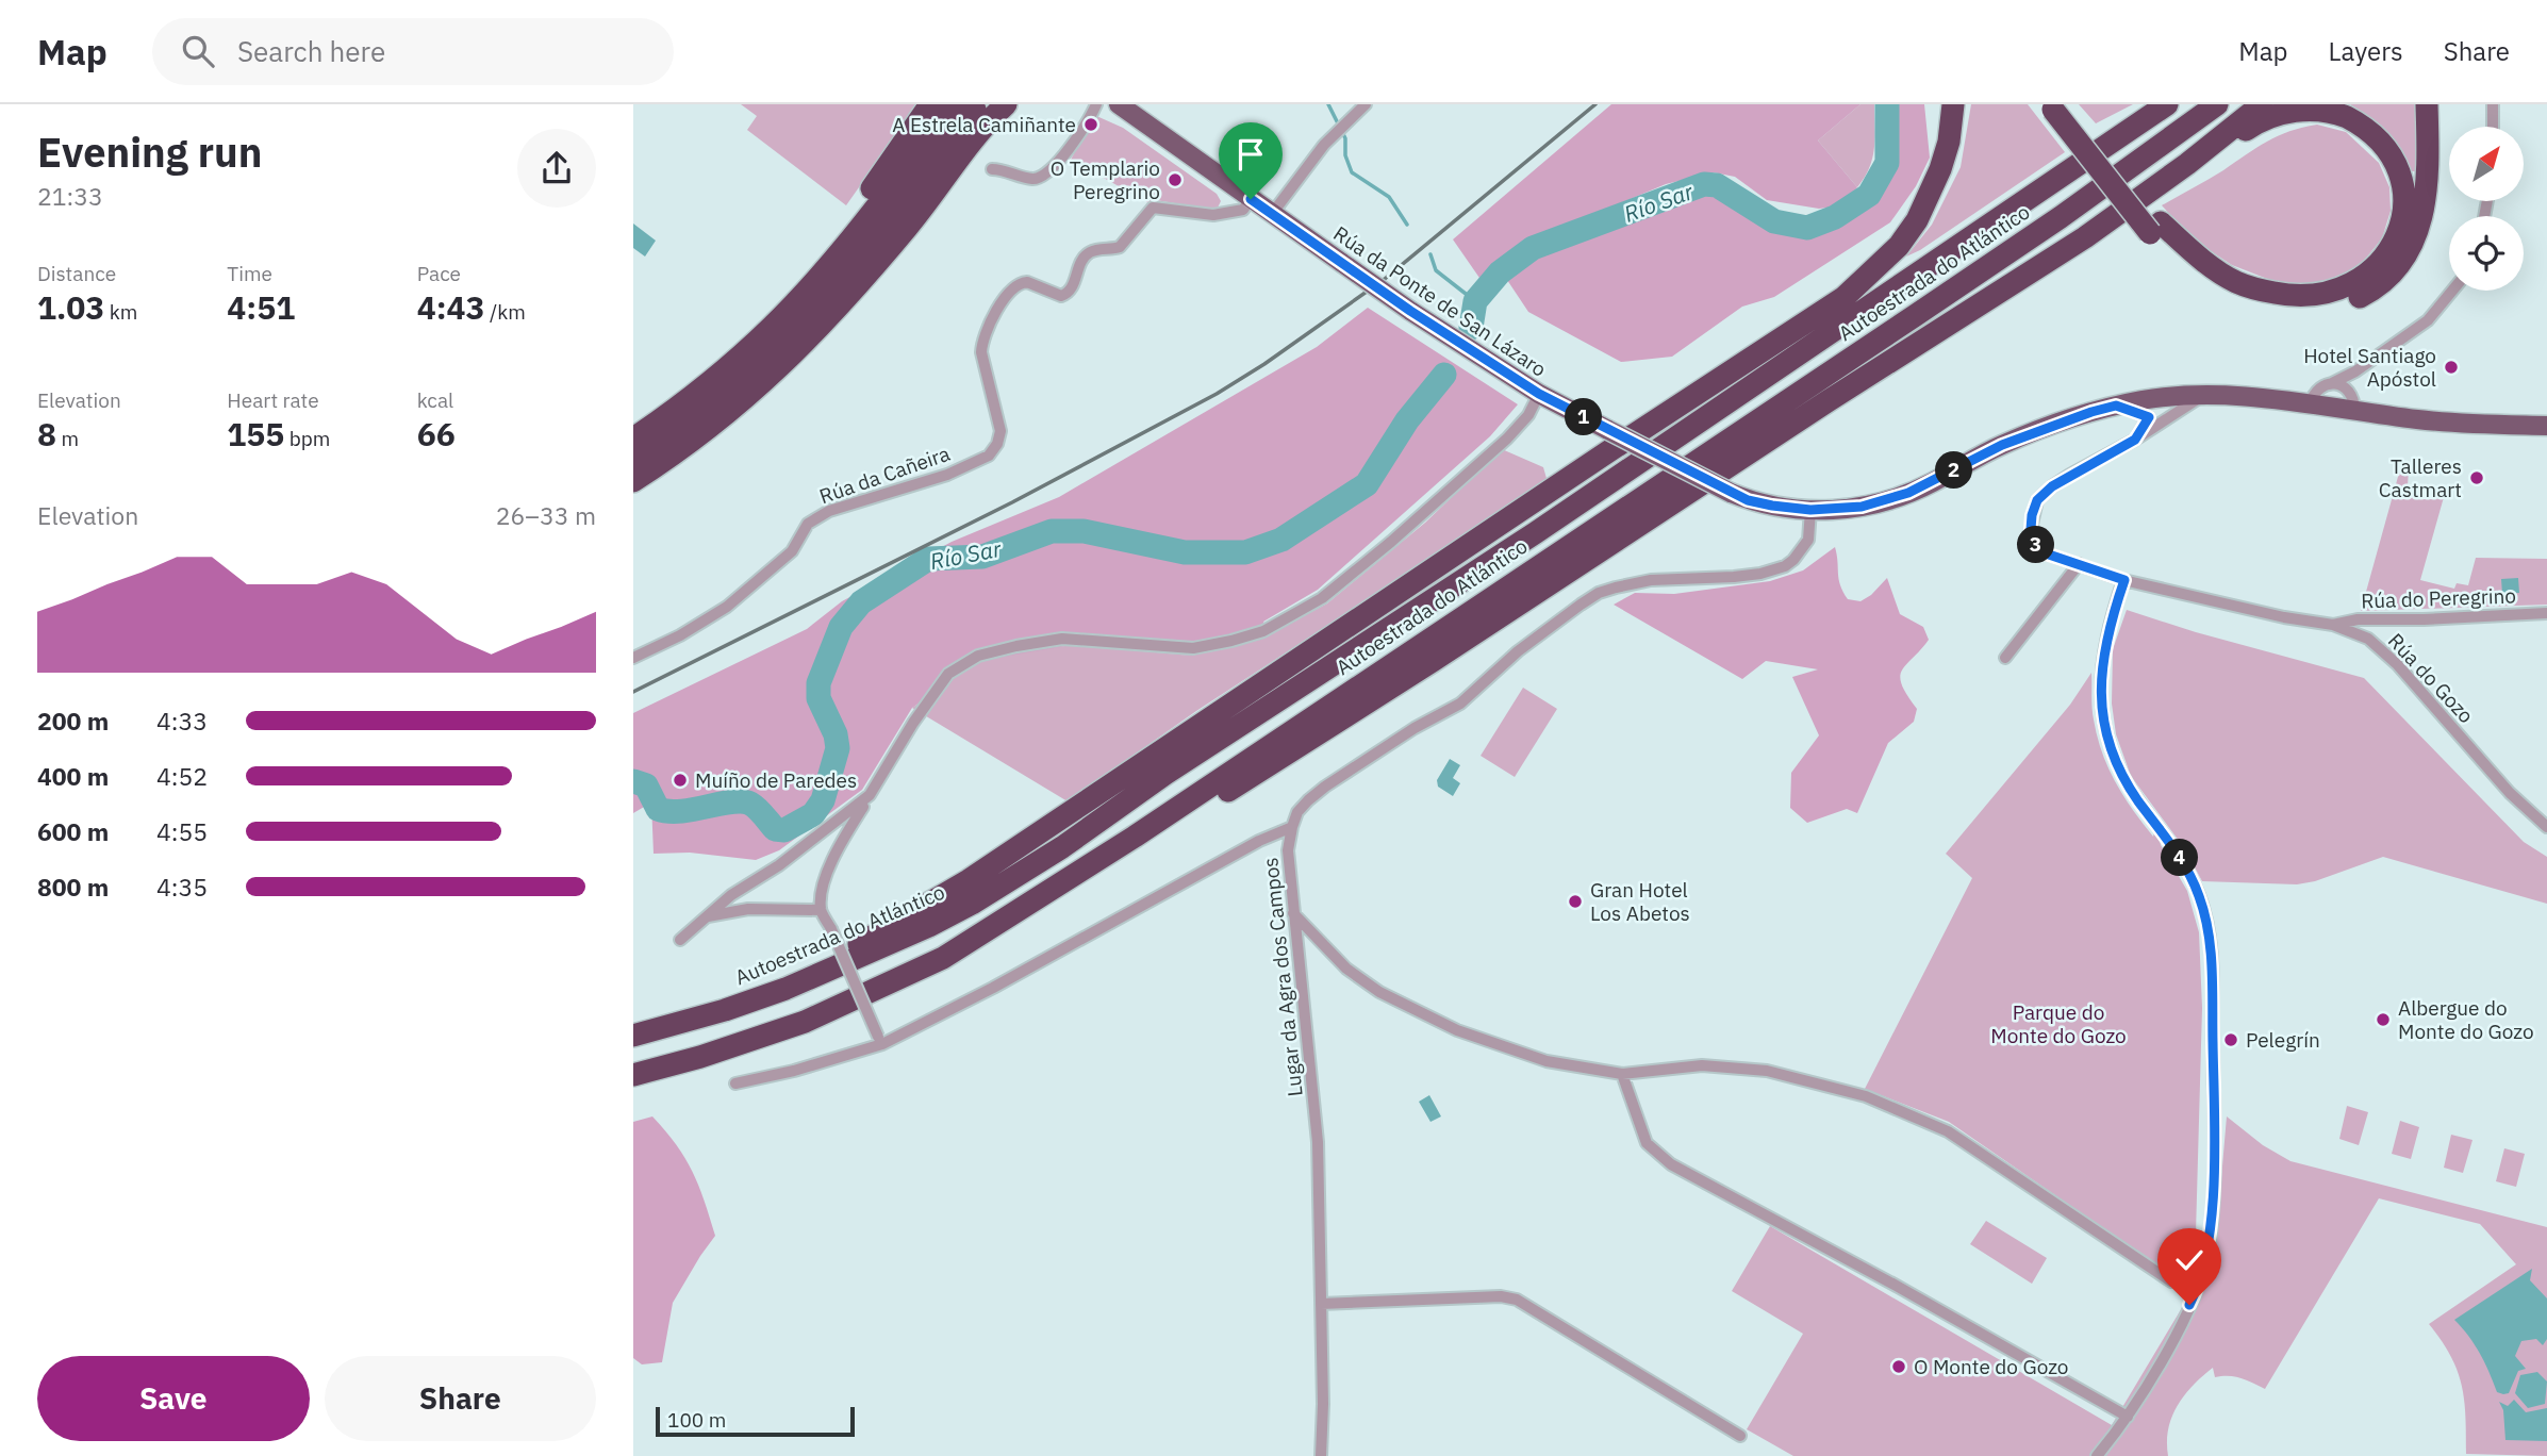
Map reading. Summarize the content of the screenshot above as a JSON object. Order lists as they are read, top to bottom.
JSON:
{
  "streets": {
    "highway": ["Autoestrada do Atlántico"],
    "main road": ["Rúa da Ponte de San Lázaro"],
    "street": [
      "Rúa da Cañeira",
      "Rúa do Peregrino",
      "Rúa do Gozo",
      "Lugar da Agra dos Campos"
    ]
  },
  "crossings": [
    ["Rúa da Ponte de San Lázaro", "Rúa da Cañeira"],
    ["Rúa da Ponte de San Lázaro", "Rúa do Gozo"],
    ["Rúa do Peregrino", "Rúa do Gozo"]
  ],
  "water": ["Río Sar"],
  "parks": ["Parque do Monte do Gozo"],
  "places": [
    "A Estrela Camiñante",
    "O Templario Peregrino",
    "Hotel Santiago Apóstol",
    "Talleres Castmart",
    "Muíño de Paredes",
    "Gran Hotel Los Abetos",
    "Albergue do Monte do Gozo",
    "Pelegrín",
    "O Monte do Gozo"
  ],
  "scale_bar": "100 m",
  "north": "top right",
  "page": {
    "header": "Map",
    "search": "Search here",
    "nav": ["Map", "Layers", "Share"],
    "heading": ["Evening run", "21:33"],
    "stats": [
      ["Distance", "1.03 km"],
      ["Time", "4:51"],
      ["Pace", "4:43 /km"],
      ["Elevation", "8 m"],
      ["Heart rate", "155 bpm"],
      ["kcal", "66"]
    ],
    "pins": [
      "1",
      "2",
      "3",
      "4"
    ],
    "chart": ["Elevation", "26–33 m"],
    "list": [
      {
        "name": "200 m",
        "note": "4:33"
      },
      {
        "name": "400 m",
        "note": "4:52"
      },
      {
        "name": "600 m",
        "note": "4:55"
      },
      {
        "name": "800 m",
        "note": "4:35"
      }
    ],
    "buttons": ["Save", "Share"],
    "scale": "100 m"
  }
}
